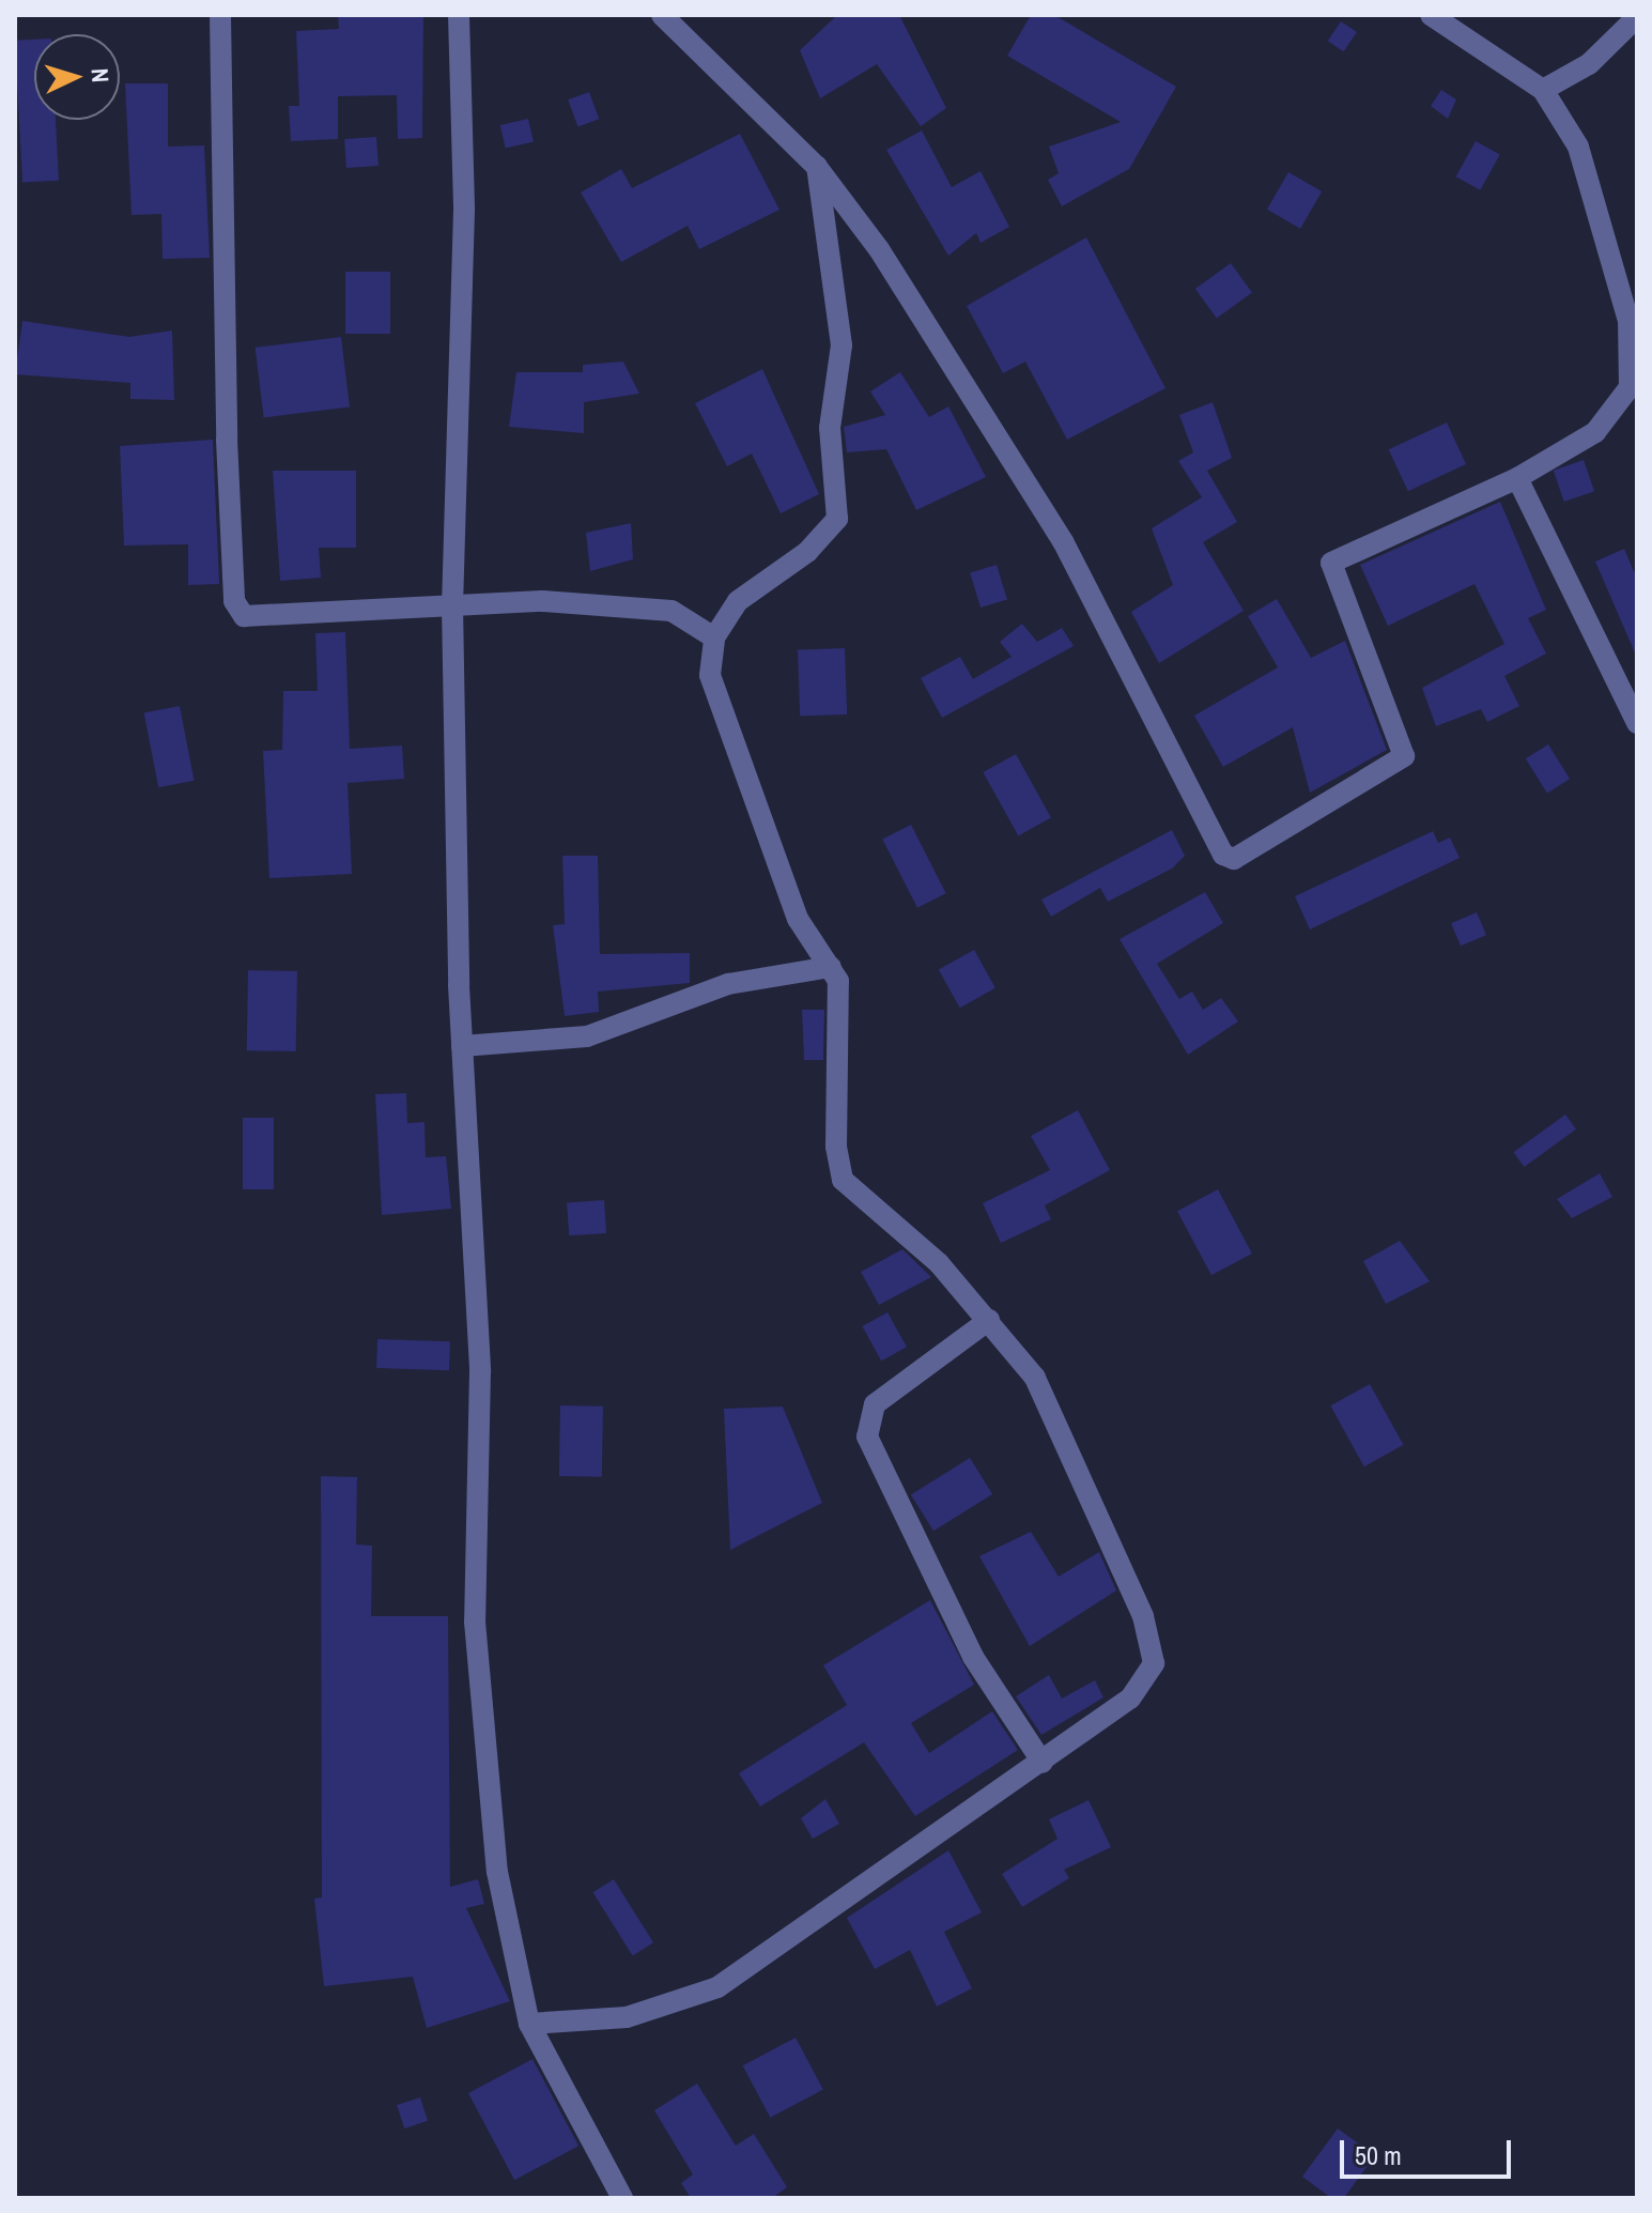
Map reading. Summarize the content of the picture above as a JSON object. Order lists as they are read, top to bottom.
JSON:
{
  "scale_bar": "50 m",
  "north": "right"
}
